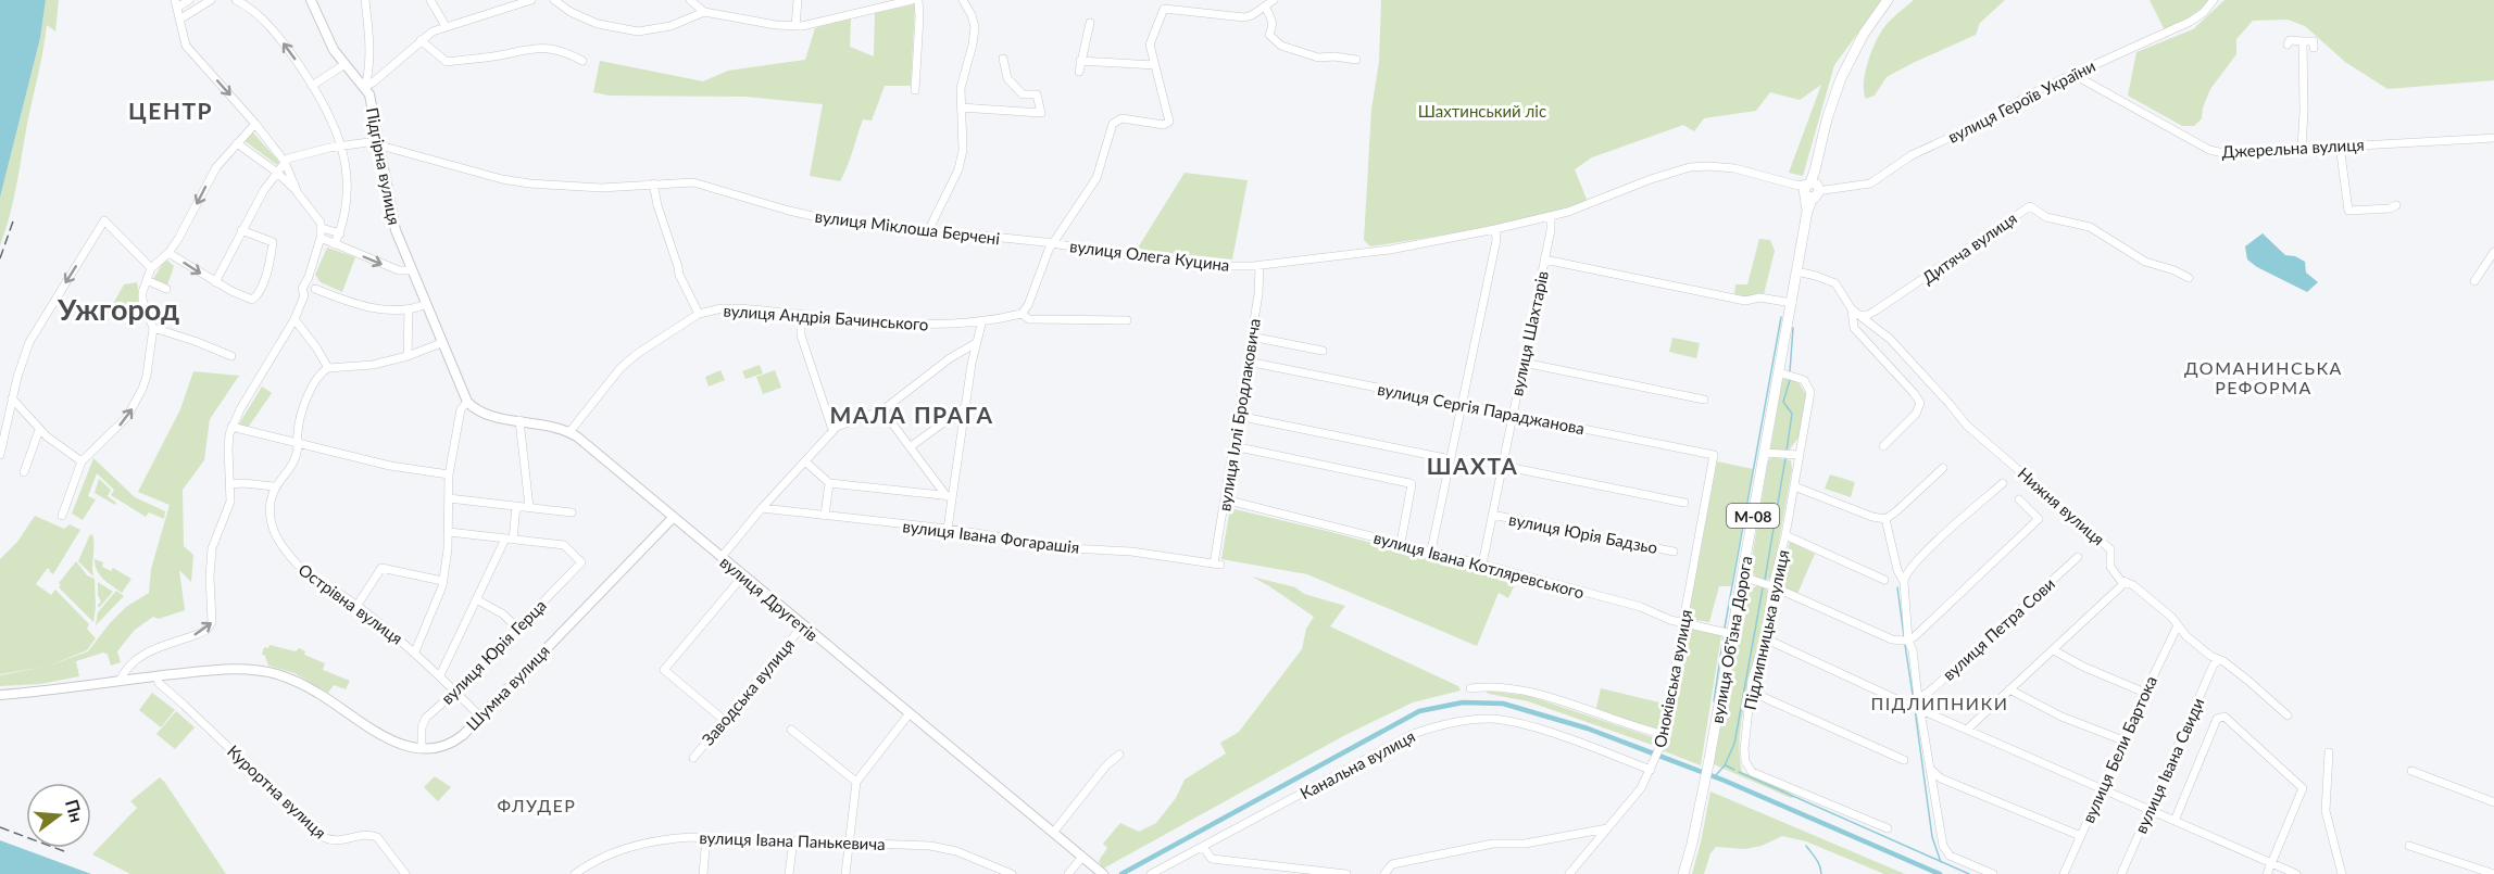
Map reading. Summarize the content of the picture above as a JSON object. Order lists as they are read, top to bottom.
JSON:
{
  "streets": {
    "highway": ["М-08", "вулиця Обʼїзна Дорога"],
    "main road": ["Підгірна вулиця", "вулиця Другетів", "Шумна вулиця"],
    "street": [
      "вулиця Героїв України",
      "Джерельна вулиця",
      "вулиця Міклоша Берчені",
      "Дитяча вулиця",
      "вулиця Олега Куцина",
      "вулиця Андрія Бачинського",
      "вулиця Шахтарів",
      "вулиця Сергія Параджанова",
      "вулиця Іллі Бродлаковича",
      "Нижня вулиця",
      "вулиця Юрія Бадзьо",
      "вулиця Івана Фогарашія",
      "вулиця Івана Котляревського",
      "Острівна вулиця",
      "вулиця Петра Сови",
      "Підлипницька вулиця",
      "вулиця Юрія Герца",
      "Оноківська вулиця",
      "Заводська вулиця",
      "вулиця Бели Бартока",
      "Канальна вулиця",
      "вулиця Івана Свиди",
      "Курортна вулиця",
      "вулиця Івана Панькевича"
    ]
  },
  "crossings": [
    ["вулиця Героїв України", "Джерельна вулиця"],
    ["вулиця Героїв України", "вулиця Олега Куцина"],
    ["вулиця Героїв України", "вулиця Обʼїзна Дорога"],
    ["Підгірна вулиця", "вулиця Міклоша Берчені"],
    ["вулиця Міклоша Берчені", "вулиця Олега Куцина"],
    ["Дитяча вулиця", "Нижня вулиця"],
    ["вулиця Олега Куцина", "вулиця Шахтарів"],
    ["вулиця Олега Куцина", "вулиця Іллі Бродлаковича"],
    ["вулиця Олега Куцина", "вулиця Обʼїзна Дорога"],
    ["вулиця Андрія Бачинського", "вулиця Другетів"],
    ["вулиця Шахтарів", "вулиця Сергія Параджанова"],
    ["вулиця Шахтарів", "вулиця Юрія Бадзьо"],
    ["вулиця Шахтарів", "вулиця Івана Котляревського"],
    ["вулиця Сергія Параджанова", "вулиця Іллі Бродлаковича"],
    ["вулиця Сергія Параджанова", "Оноківська вулиця"],
    ["вулиця Іллі Бродлаковича", "вулиця Івана Фогарашія"],
    ["вулиця Іллі Бродлаковича", "вулиця Івана Котляревського"],
    ["Нижня вулиця", "вулиця Бели Бартока"],
    ["Нижня вулиця", "вулиця Івана Свиди"],
    ["вулиця Івана Котляревського", "вулиця Обʼїзна Дорога"],
    ["вулиця Івана Котляревського", "Оноківська вулиця"],
    ["вулиця Другетів", "Шумна вулиця"],
    ["вулиця Другетів", "Заводська вулиця"],
    ["Острівна вулиця", "вулиця Юрія Герца"],
    ["Острівна вулиця", "Шумна вулиця"],
    ["Підлипницька вулиця", "вулиця Обʼїзна Дорога"],
    ["вулиця Юрія Герца", "Шумна вулиця"],
    ["Оноківська вулиця", "Канальна вулиця"],
    ["Шумна вулиця", "Курортна вулиця"]
  ],
  "districts": [
    "ЦЕНТР",
    "Ужгород",
    "ДОМАНИНСЬКА РЕФОРМА",
    "МАЛА ПРАГА",
    "ШАХТА",
    "ПІДЛИПНИКИ",
    "ФЛУДЕР"
  ],
  "parks": ["Шахтинський ліс"],
  "north": "right"
}
